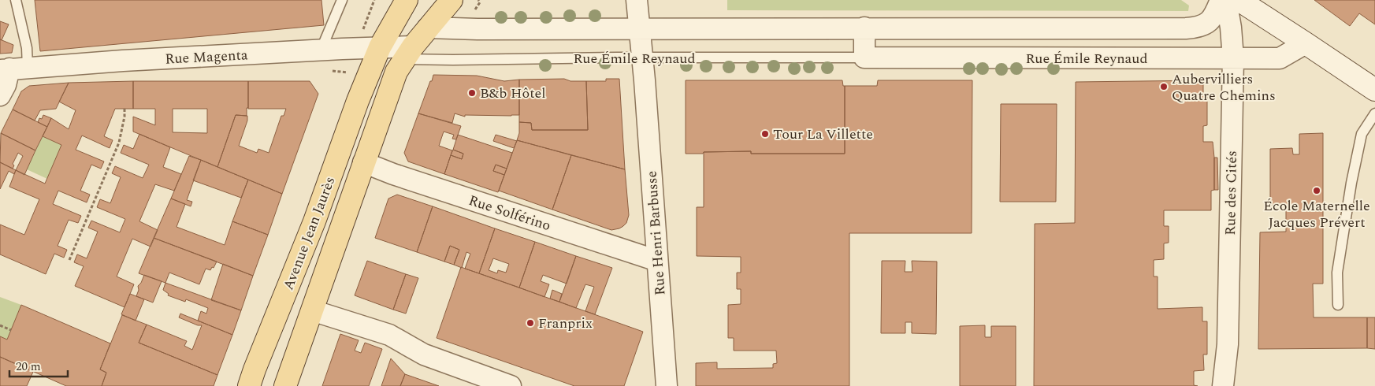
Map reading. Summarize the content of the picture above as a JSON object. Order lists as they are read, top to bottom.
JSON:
{
  "streets": {
    "main road": ["Avenue Jean Jaurès"],
    "street": [
      "Rue Magenta",
      "Rue Émile Reynaud",
      "Rue des Cités",
      "Rue Solférino",
      "Rue Henri Barbusse"
    ]
  },
  "crossings": [
    ["Rue Magenta", "Rue Émile Reynaud"],
    ["Rue Magenta", "Avenue Jean Jaurès"],
    ["Rue Émile Reynaud", "Rue des Cités"],
    ["Rue Émile Reynaud", "Avenue Jean Jaurès"],
    ["Rue Émile Reynaud", "Rue Henri Barbusse"],
    ["Rue Solférino", "Avenue Jean Jaurès"],
    ["Rue Solférino", "Rue Henri Barbusse"]
  ],
  "places": [
    "Aubervilliers Quatre Chemins",
    "B&b Hôtel",
    "Tour La Villette",
    "École Maternelle Jacques Prévert",
    "Franprix"
  ],
  "scale_bar": "20 m"
}
